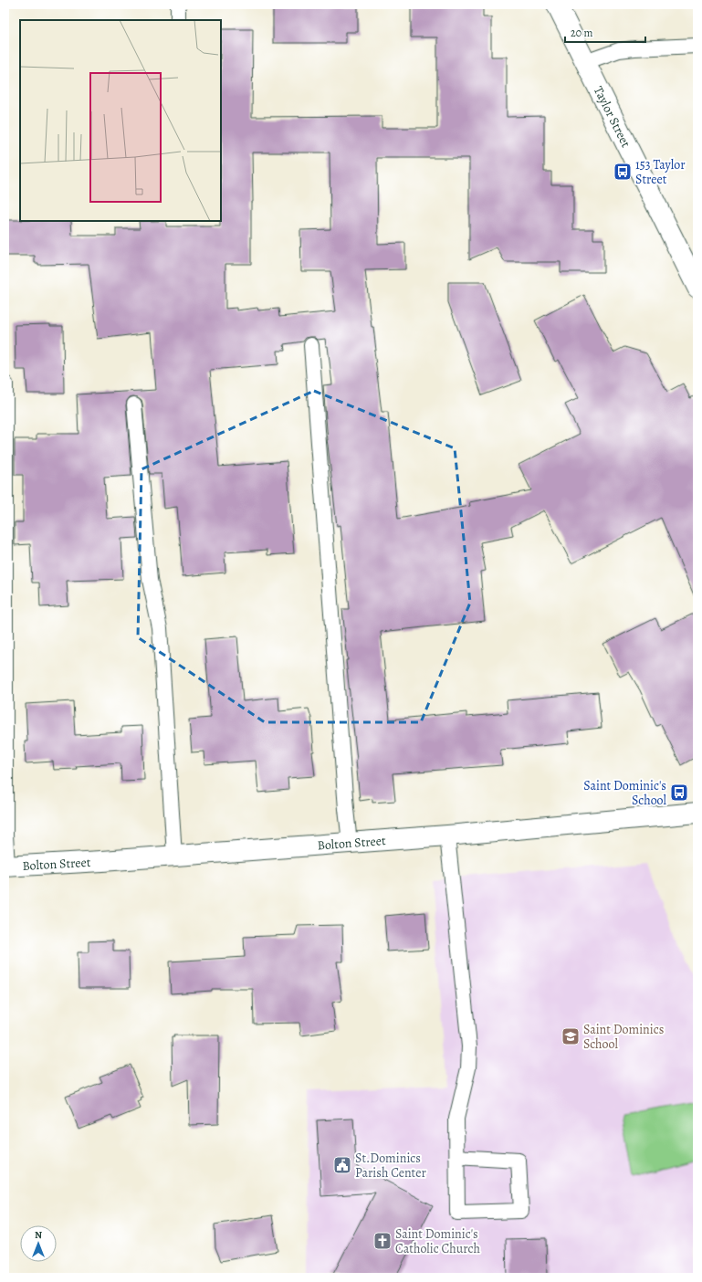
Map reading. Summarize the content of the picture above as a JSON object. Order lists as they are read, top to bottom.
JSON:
{
  "streets": {
    "main road": ["Taylor Street", "Bolton Street"]
  },
  "places": {
    "bus stop": ["153 Taylor Street", "Saint Dominic's School"],
    "school or university": ["Saint Dominics School"],
    "public building": ["St.Dominics Parish Center"],
    "church": ["Saint Dominic's Catholic Church"]
  },
  "scale_bar": "20 m",
  "north": "top"
}
